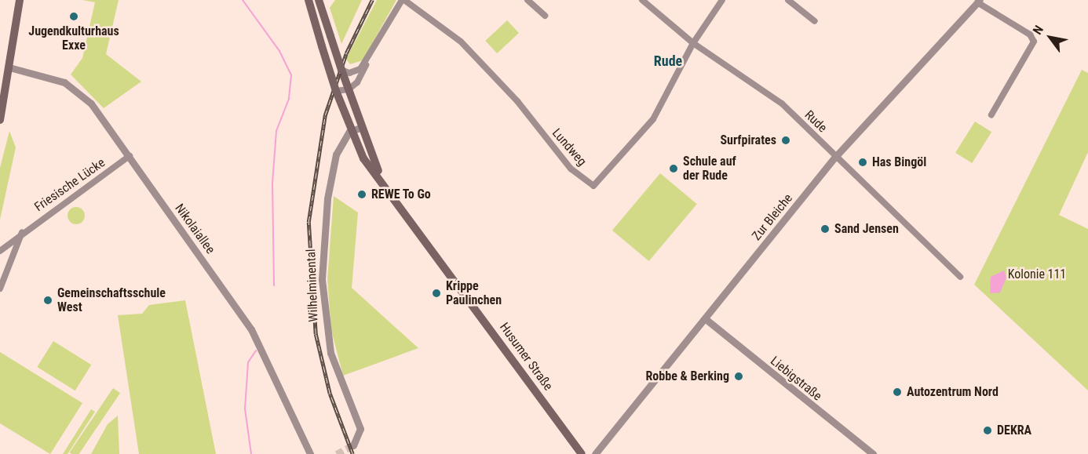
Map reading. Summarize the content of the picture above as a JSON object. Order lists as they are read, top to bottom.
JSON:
{
  "streets": {
    "main road": ["Husumer Straße"],
    "street": [
      "Rude",
      "Lundweg",
      "Friesische Lücke",
      "Zur Bleiche",
      "Nikolaiallee",
      "Wilhelminental",
      "Liebigstraße"
    ]
  },
  "crossings": [
    ["Rude", "Lundweg"],
    ["Rude", "Zur Bleiche"],
    ["Friesische Lücke", "Nikolaiallee"],
    ["Zur Bleiche", "Liebigstraße"],
    ["Wilhelminental", "Husumer Straße"]
  ],
  "districts": ["Rude"],
  "parks": ["Kolonie 111"],
  "places": [
    "Jugendkulturhaus Exxe",
    "Surfpirates",
    "Has Bingöl",
    "Schule auf der Rude",
    "REWE To Go",
    "Sand Jensen",
    "Krippe Paulinchen",
    "Gemeinschaftsschule West",
    "Robbe & Berking",
    "Autozentrum Nord",
    "DEKRA"
  ],
  "north": "top left"
}
